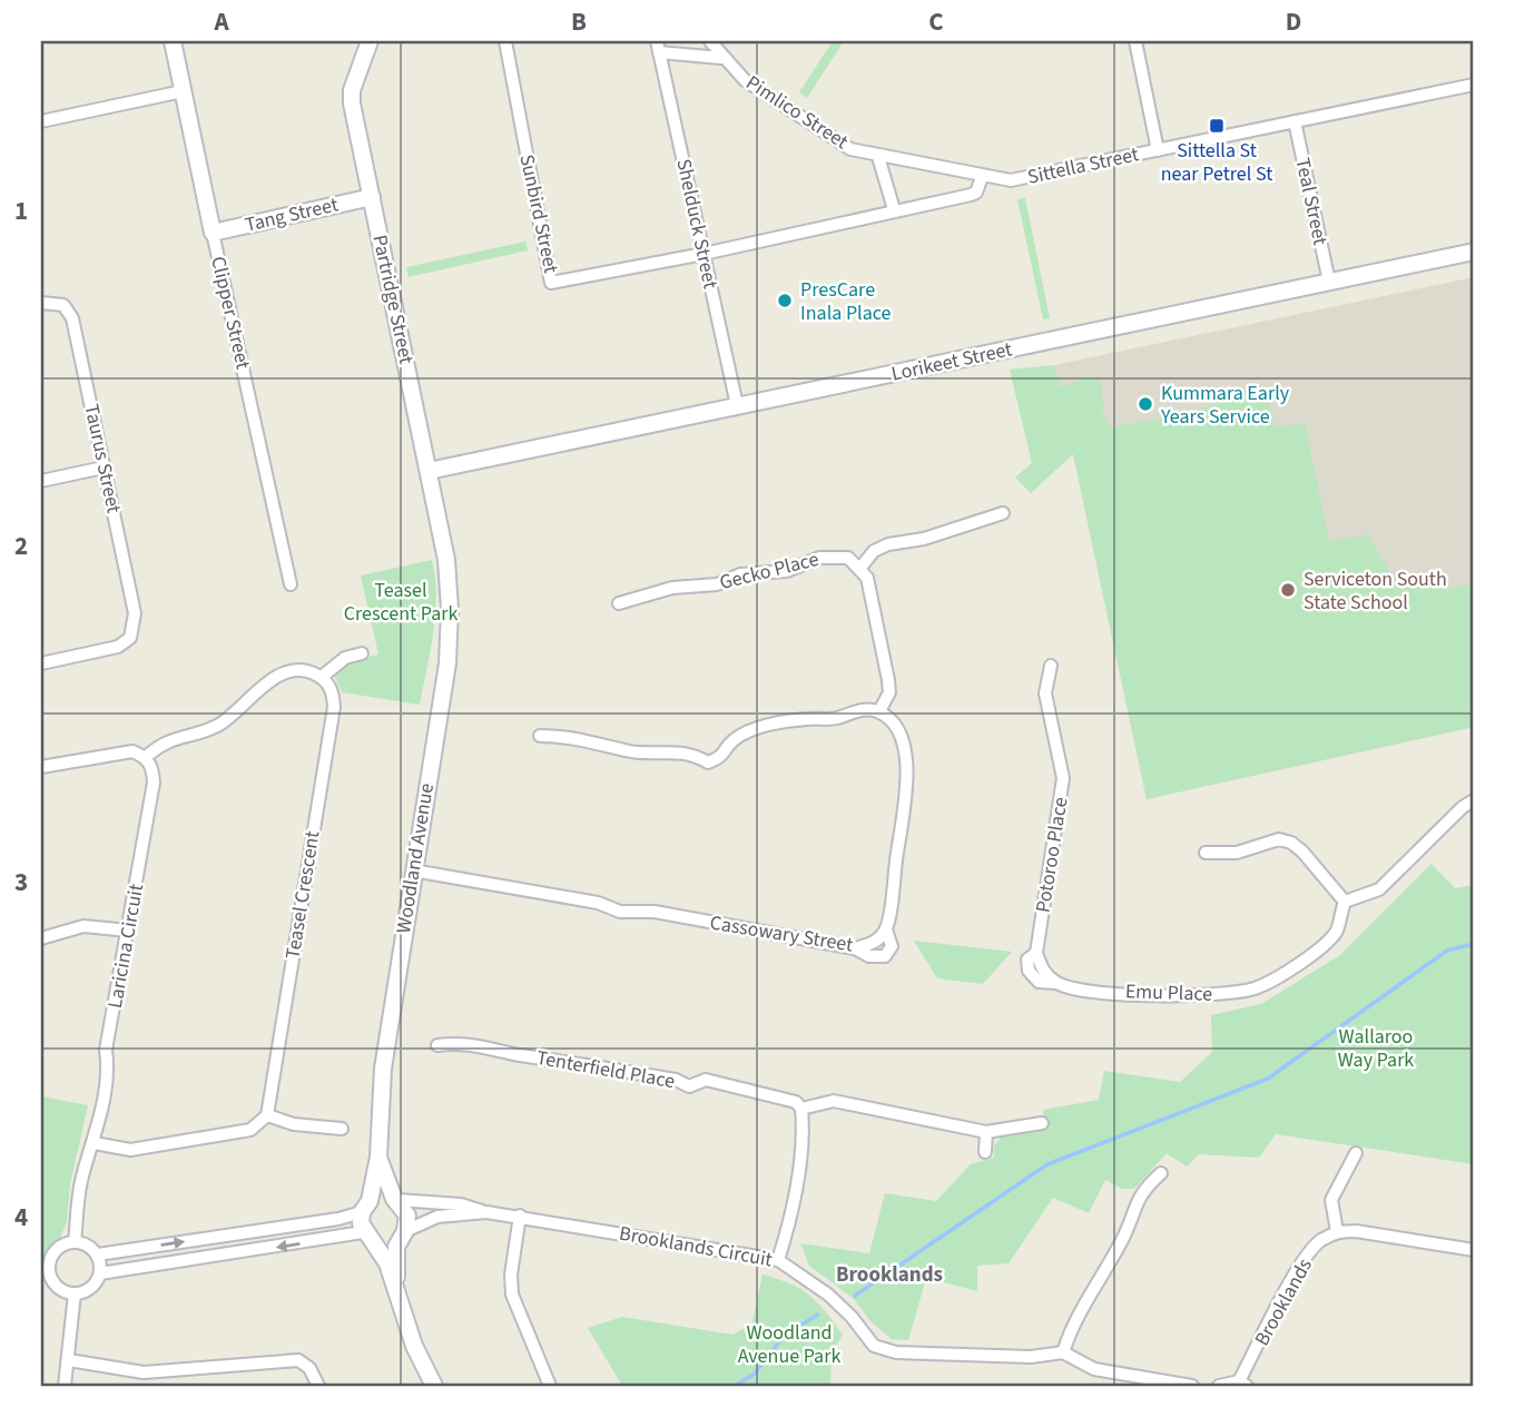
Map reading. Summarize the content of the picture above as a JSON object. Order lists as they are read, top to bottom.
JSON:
{
  "streets": {
    "street": [
      "Pimlico Street",
      "Sittella Street",
      "Teal Street",
      "Sunbird Street",
      "Tang Street",
      "Shelduck Street",
      "Partridge Street",
      "Clipper Street",
      "Lorikeet Street",
      "Taurus Street",
      "Gecko Place",
      "Potoroo Place",
      "Woodland Avenue",
      "Teasel Crescent",
      "Cassowary Street",
      "Laricina Circuit",
      "Emu Place",
      "Tenterfield Place",
      "Brooklands Circuit",
      "Brooklands"
    ]
  },
  "crossings": [
    ["Pimlico Street", "Sittella Street"],
    ["Sittella Street", "Teal Street"],
    ["Teal Street", "Lorikeet Street"],
    ["Sunbird Street", "Shelduck Street"],
    ["Tang Street", "Partridge Street"],
    ["Tang Street", "Clipper Street"],
    ["Shelduck Street", "Lorikeet Street"],
    ["Partridge Street", "Lorikeet Street"],
    ["Partridge Street", "Woodland Avenue"],
    ["Potoroo Place", "Emu Place"],
    ["Woodland Avenue", "Cassowary Street"],
    ["Woodland Avenue", "Brooklands Circuit"]
  ],
  "districts": ["Brooklands"],
  "parks": ["Teasel Crescent Park", "Wallaroo Way Park", "Woodland Avenue Park"],
  "places": {
    "transit": ["Sittella St near Petrel St"],
    "other": ["PresCare Inala Place", "Kummara Early Years Service", "Serviceton South State School"]
  },
  "grid": {
    "columns": [
      "A",
      "B",
      "C",
      "D"
    ],
    "rows": [
      "1",
      "2",
      "3",
      "4"
    ]
  }
}
